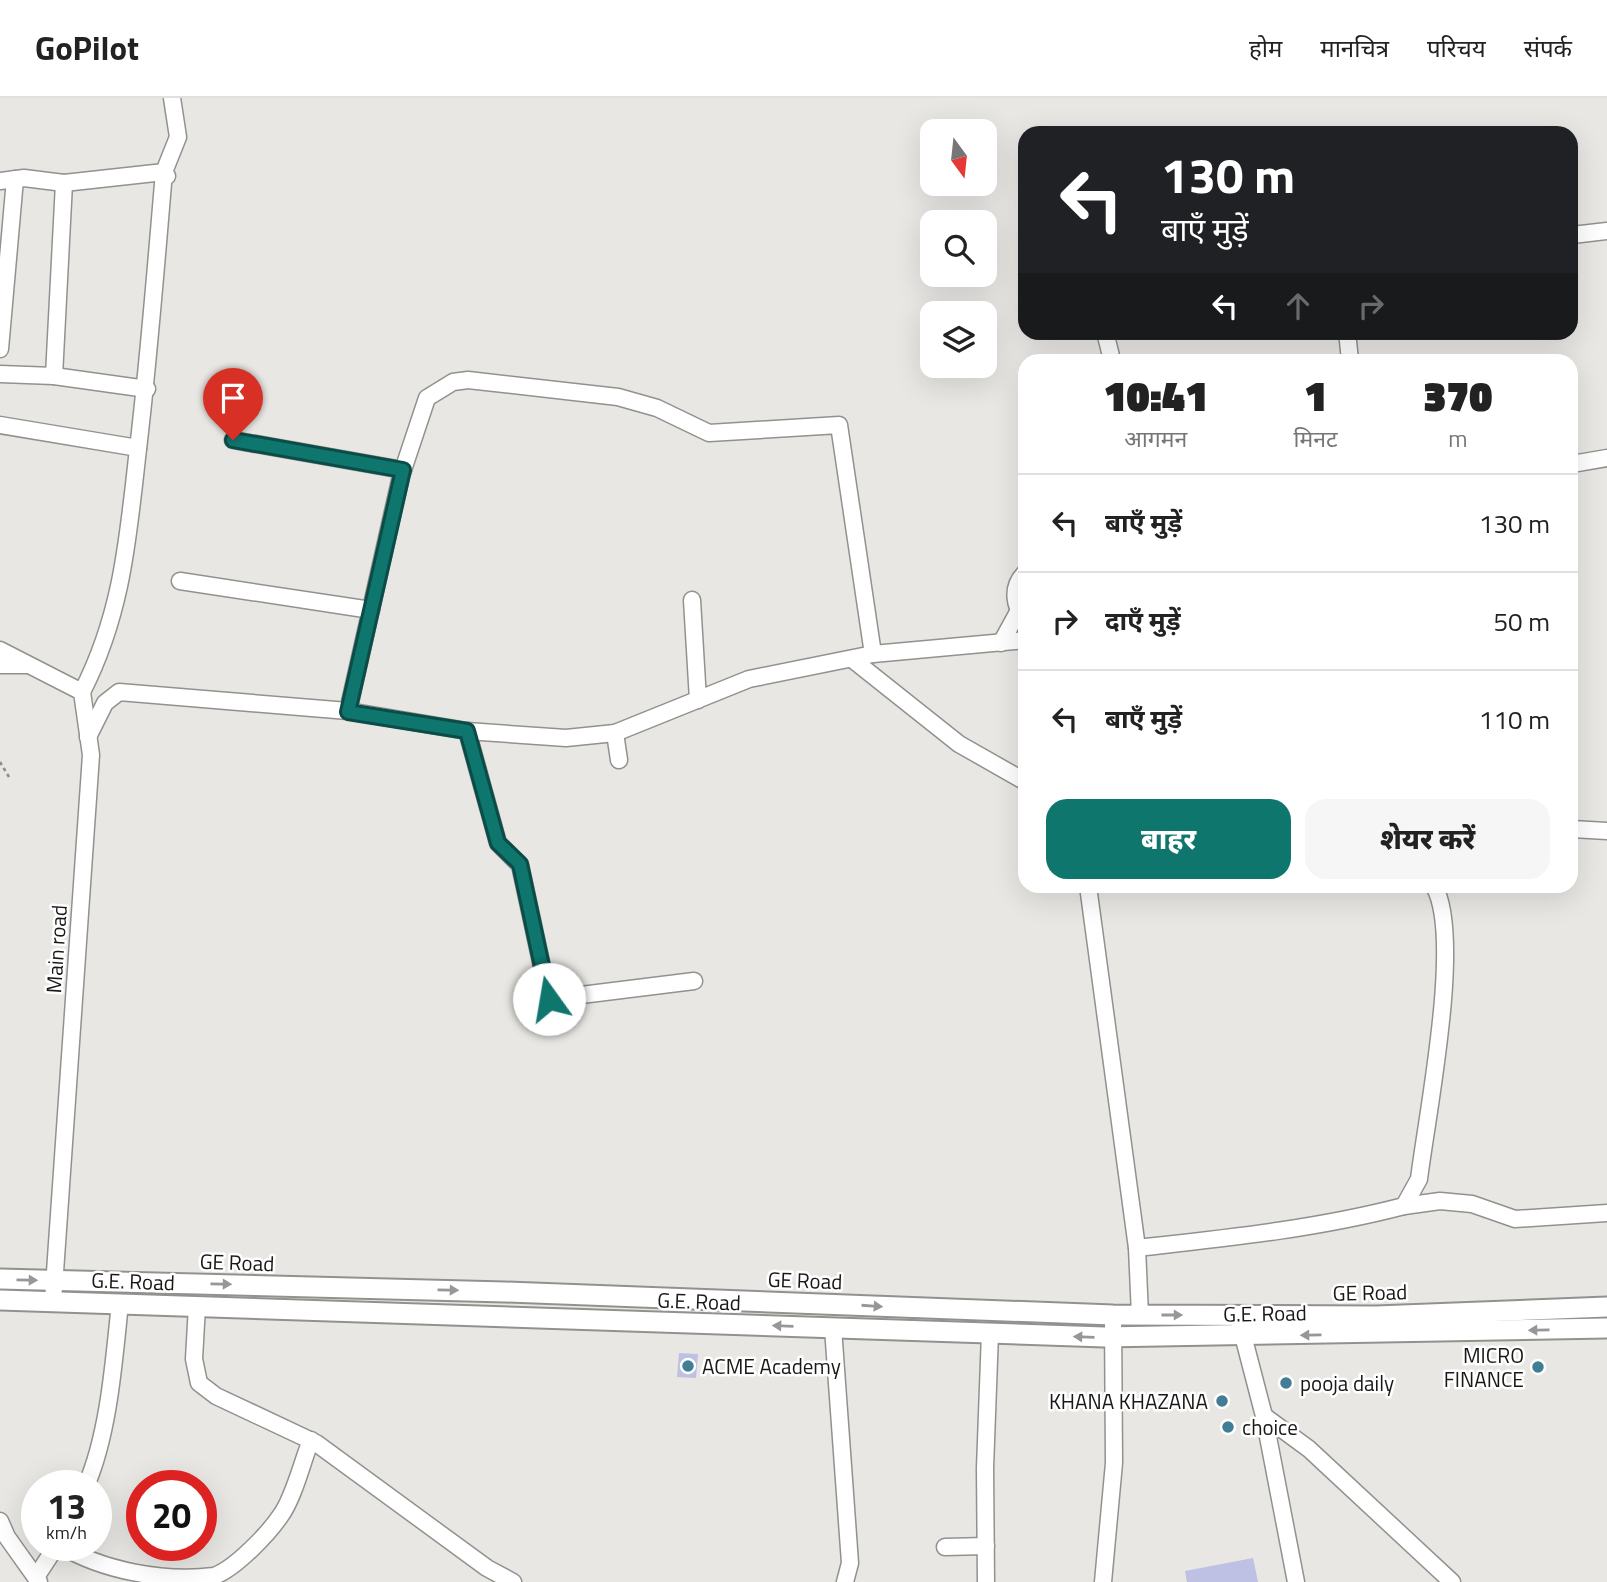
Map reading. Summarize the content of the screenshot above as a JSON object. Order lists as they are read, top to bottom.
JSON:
{
  "streets": {
    "main road": ["GE Road", "G.E. Road"],
    "street": ["Main road"]
  },
  "crossings": [
    ["Main road", "GE Road"],
    ["Main road", "G.E. Road"]
  ],
  "one_way": ["GE Road", "G.E. Road"],
  "places": [
    "ACME Academy",
    "MICRO FINANCE",
    "pooja daily",
    "KHANA KHAZANA",
    "choice"
  ],
  "north": "bottom",
  "page": {
    "header": "GoPilot",
    "nav": [
      "होम",
      "मानचित्र",
      "परिचय",
      "संपर्क"
    ],
    "turn": ["130 m", "बाएँ मुड़ें"],
    "eta": [
      "10:41",
      "आगमन",
      "1",
      "मिनट",
      "370",
      "m"
    ],
    "list": [
      {
        "name": "बाएँ मुड़ें",
        "value": "130 m"
      },
      {
        "name": "दाएँ मुड़ें",
        "value": "50 m"
      },
      {
        "name": "बाएँ मुड़ें",
        "value": "110 m"
      }
    ],
    "buttons": ["बाहर", "शेयर करें"],
    "speed": "13 km/h",
    "limit": "20"
  }
}
